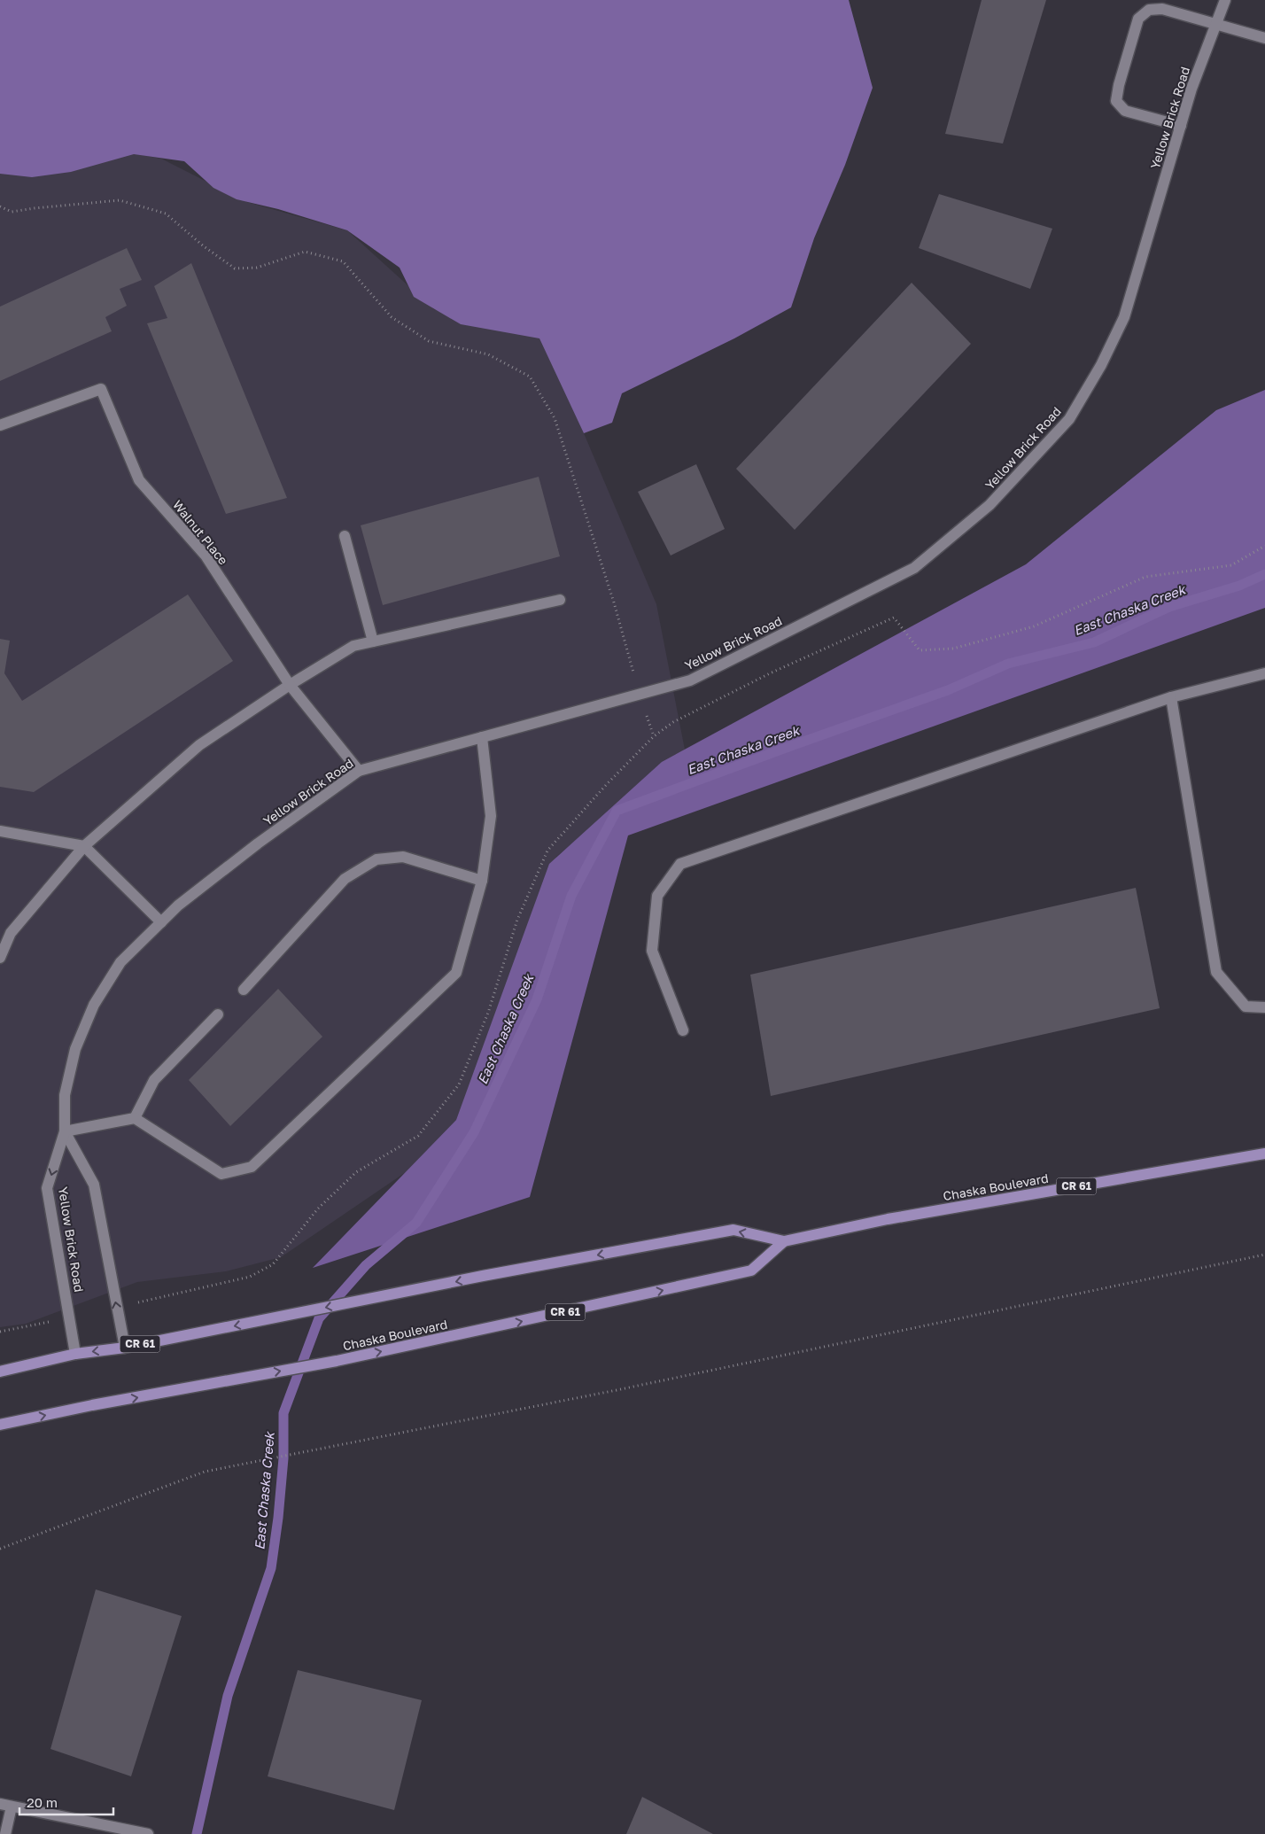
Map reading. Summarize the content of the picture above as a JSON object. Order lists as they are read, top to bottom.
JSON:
{
  "streets": {
    "main road": ["CR 61", "Chaska Boulevard"],
    "street": ["Yellow Brick Road", "Walnut Place"]
  },
  "crossings": [
    ["Yellow Brick Road", "Walnut Place"],
    ["Yellow Brick Road", "Chaska Boulevard"]
  ],
  "water": ["East Chaska Creek"],
  "scale_bar": "20 m"
}
